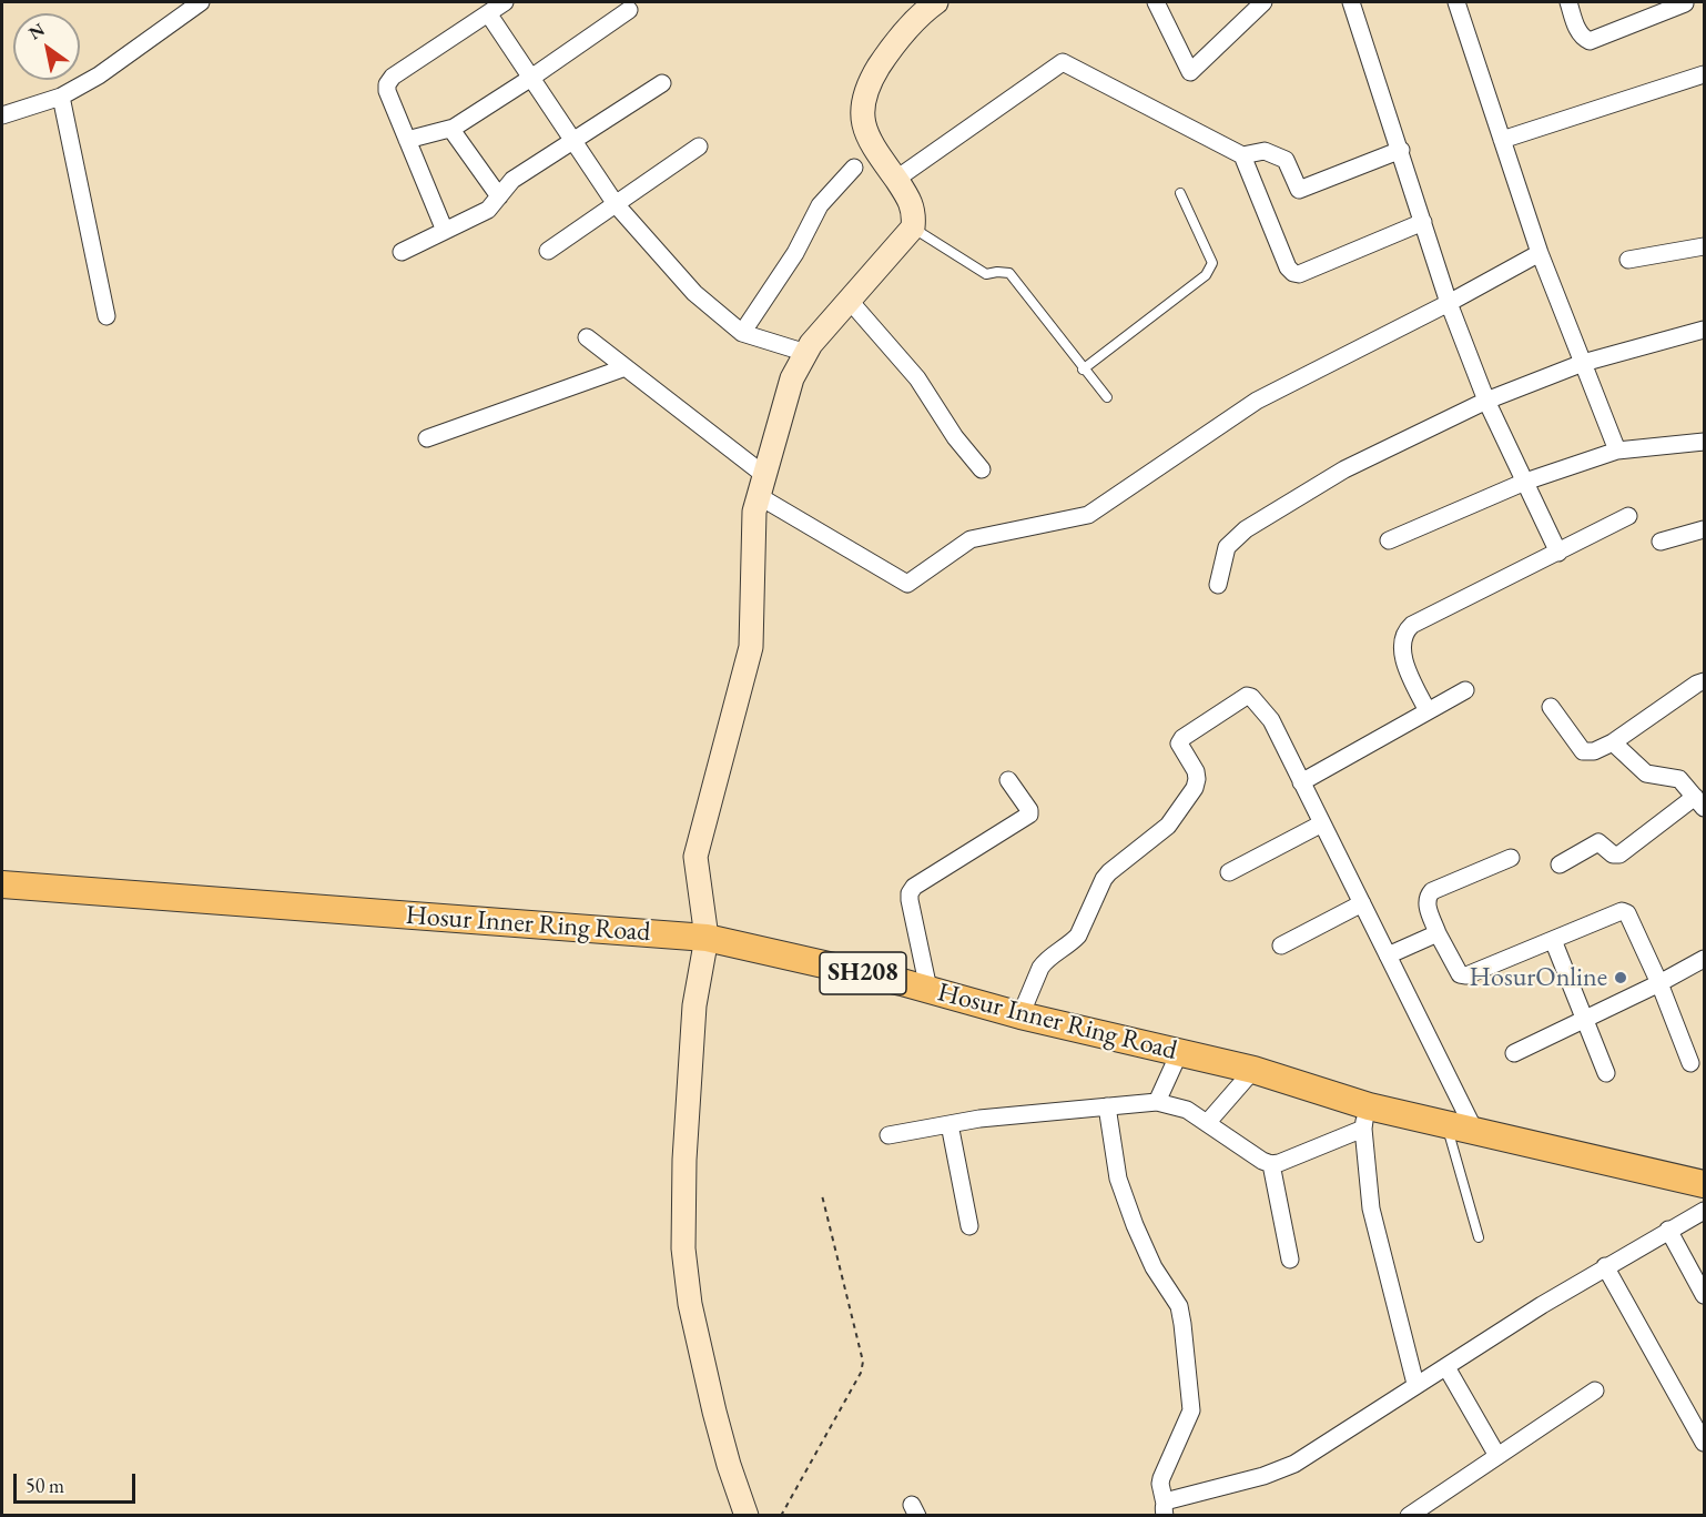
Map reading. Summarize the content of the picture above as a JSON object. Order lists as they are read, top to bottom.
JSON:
{
  "streets": {
    "main road": ["Hosur Inner Ring Road", "SH208"]
  },
  "places": ["HosurOnline"],
  "scale_bar": "50 m",
  "north": "top left"
}
